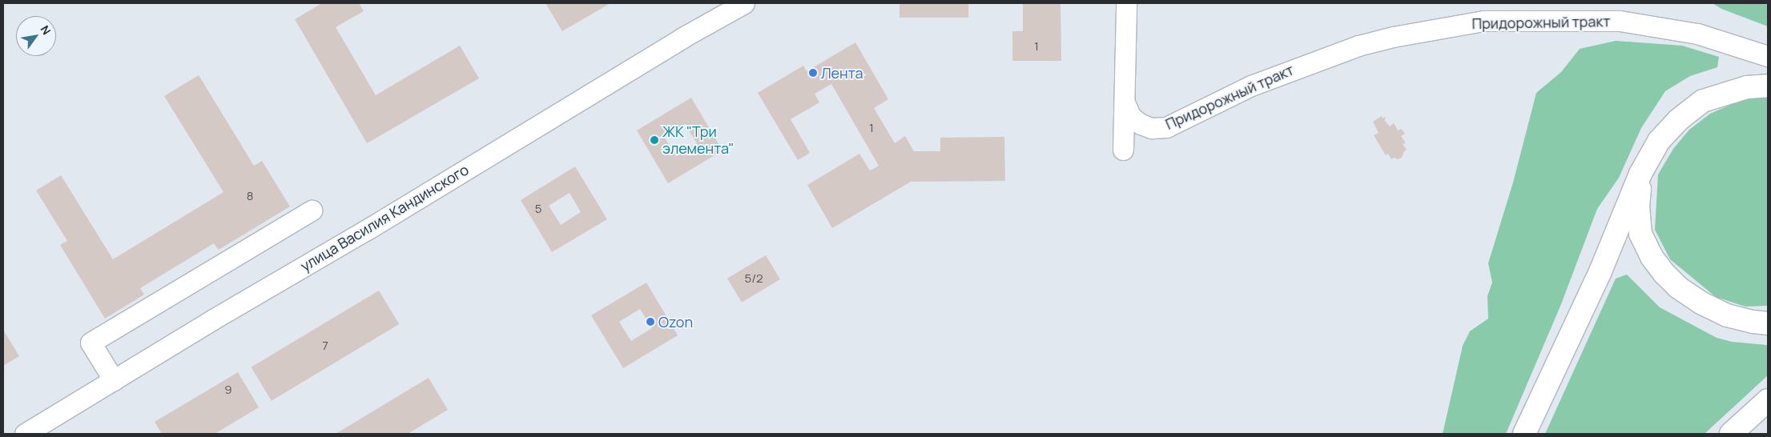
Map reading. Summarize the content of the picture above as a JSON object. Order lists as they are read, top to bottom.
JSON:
{
  "streets": {
    "street": ["Придорожный тракт", "улица Василия Кандинского"]
  },
  "places": ["Лента", "ЖК \"Три элемента\"", "Ozon"],
  "house_numbers": [
    "1",
    "1",
    "8",
    "5",
    "5/2",
    "7",
    "9"
  ],
  "north": "top right"
}
